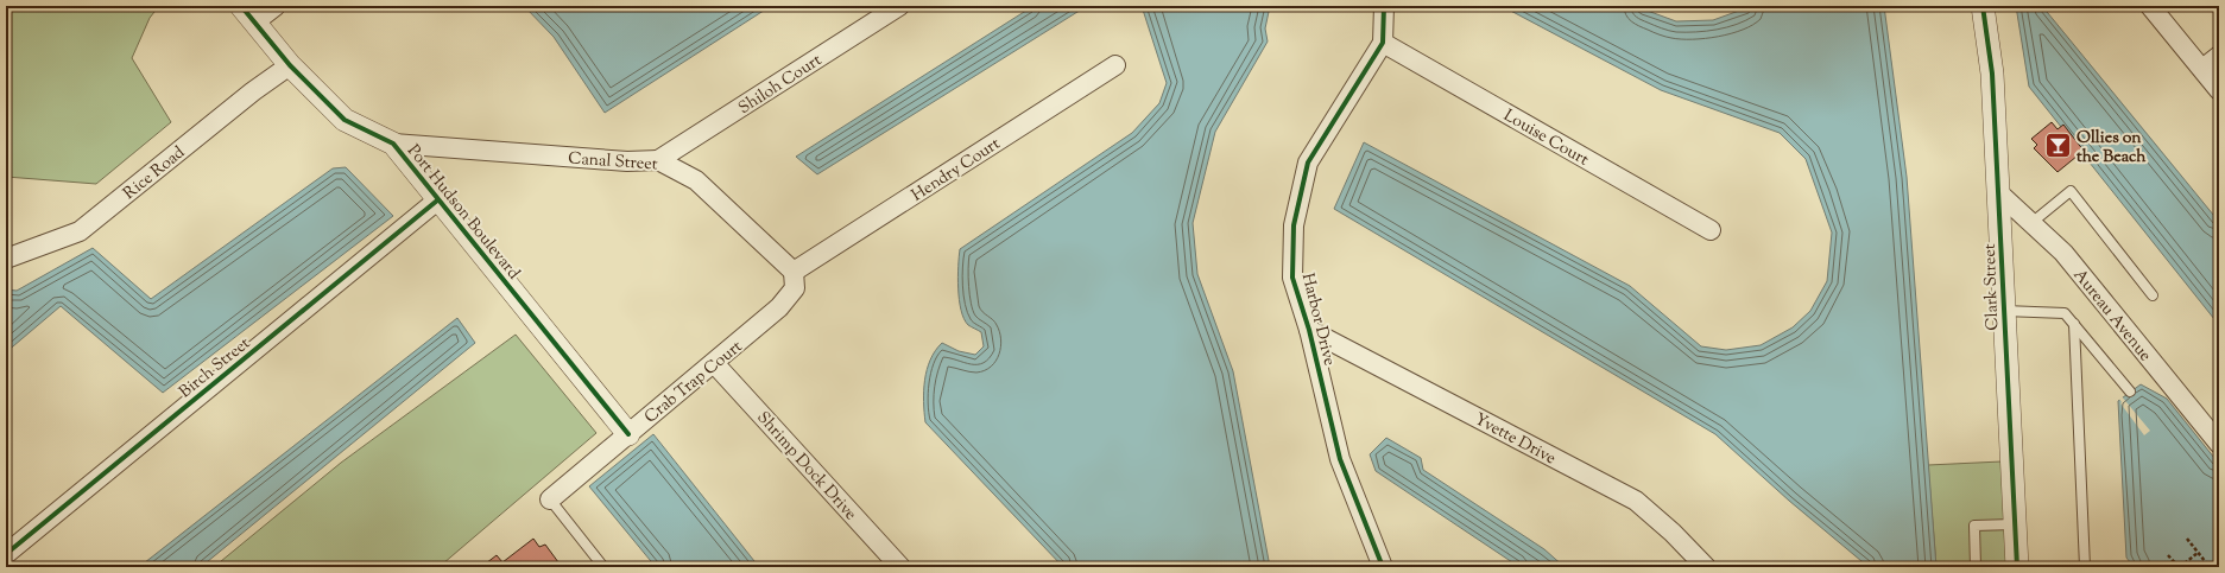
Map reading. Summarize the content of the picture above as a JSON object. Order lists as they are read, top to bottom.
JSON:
{
  "streets": {
    "street": [
      "Shiloh Court",
      "Louise Court",
      "Canal Street",
      "Hendry Court",
      "Rice Road",
      "Port Hudson Boulevard",
      "Clark Street",
      "Aureau Avenue",
      "Harbor Drive",
      "Birch Street",
      "Crab Trap Court",
      "Yvette Drive",
      "Shrimp Dock Drive"
    ]
  },
  "crossings": [
    ["Shiloh Court", "Canal Street"],
    ["Louise Court", "Harbor Drive"],
    ["Canal Street", "Hendry Court"],
    ["Canal Street", "Port Hudson Boulevard"],
    ["Canal Street", "Crab Trap Court"],
    ["Hendry Court", "Crab Trap Court"],
    ["Rice Road", "Port Hudson Boulevard"],
    ["Port Hudson Boulevard", "Birch Street"],
    ["Port Hudson Boulevard", "Crab Trap Court"],
    ["Clark Street", "Aureau Avenue"],
    ["Harbor Drive", "Yvette Drive"],
    ["Crab Trap Court", "Shrimp Dock Drive"]
  ],
  "places": {
    "bar": ["Ollies on the Beach"]
  }
}
